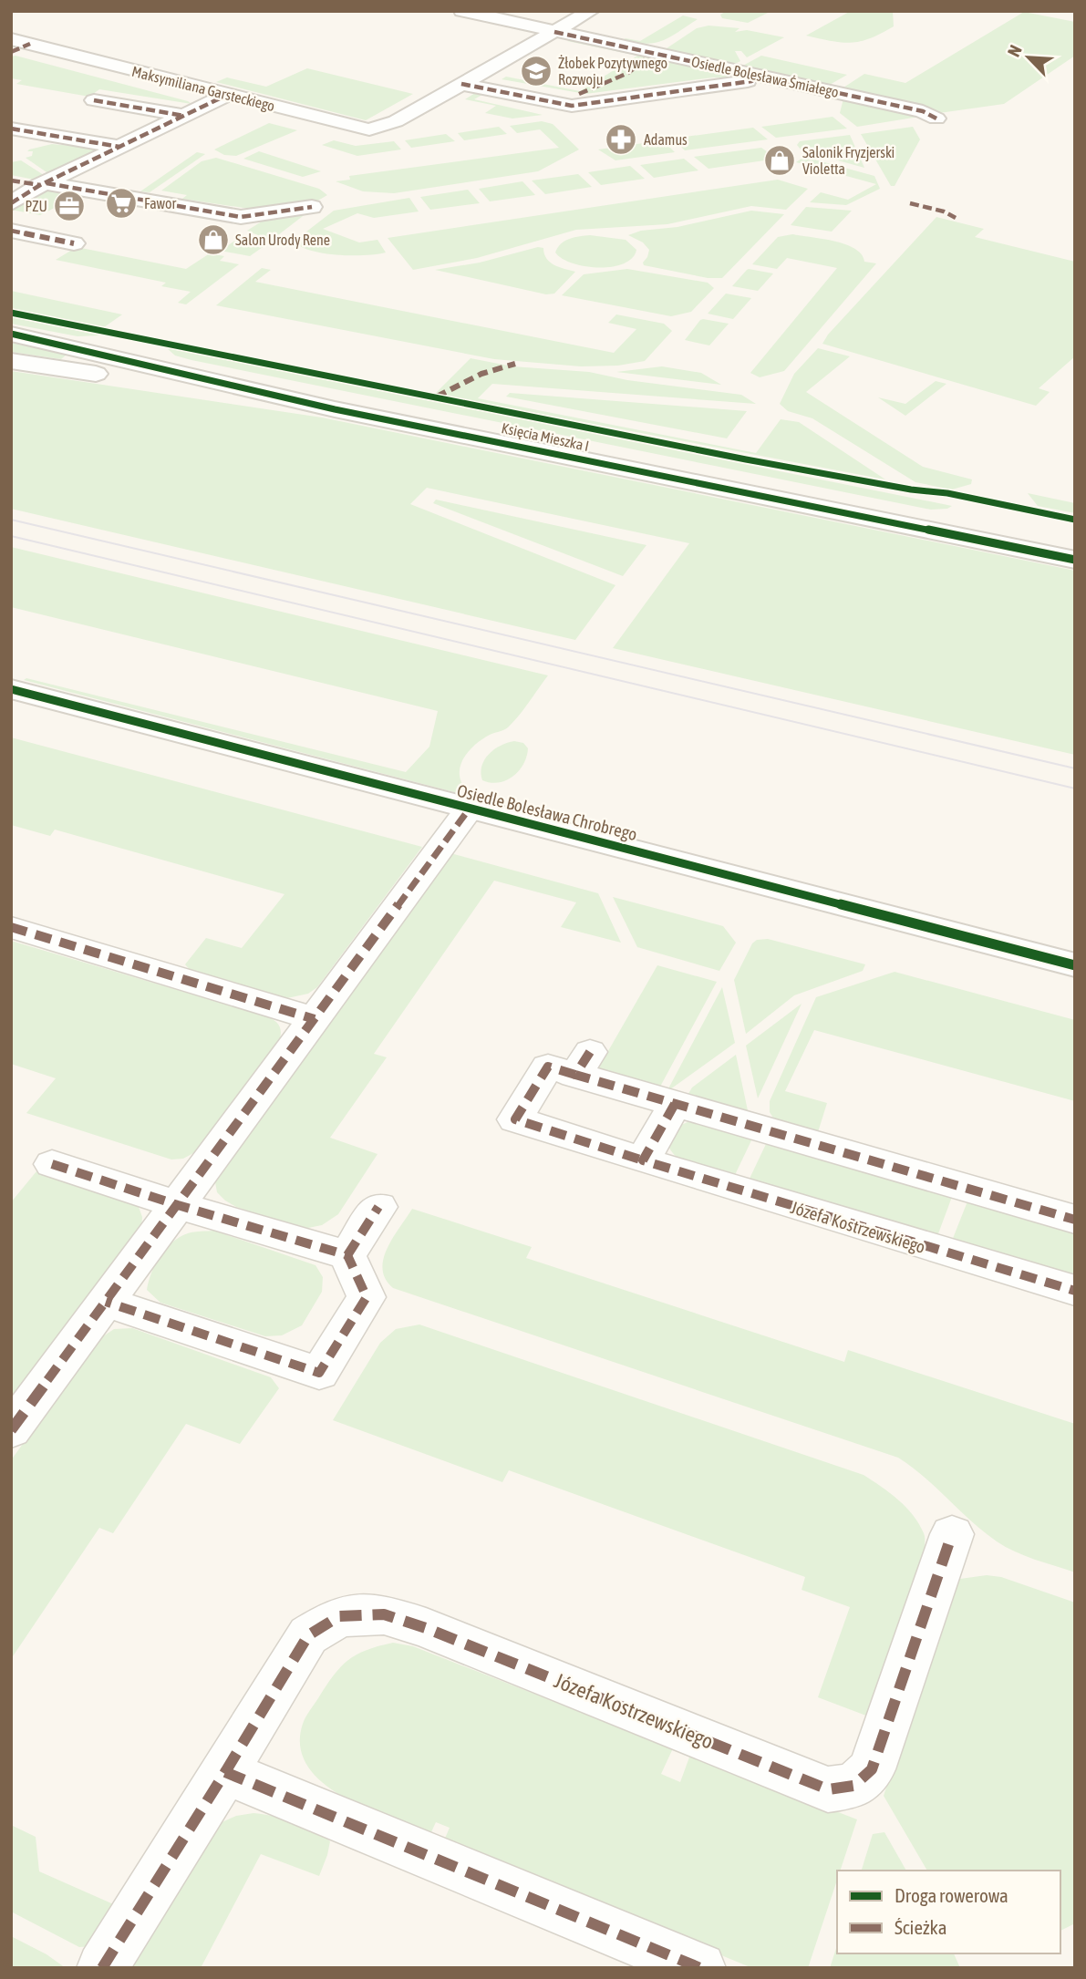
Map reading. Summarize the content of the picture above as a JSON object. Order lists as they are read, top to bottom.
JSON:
{
  "streets": {
    "street": [
      "Osiedle Bolesława Śmiałego",
      "Maksymiliana Garsteckiego",
      "Księcia Mieszka I",
      "Osiedle Bolesława Chrobrego",
      "Józefa Kostrzewskiego"
    ]
  },
  "crossings": [
    ["Osiedle Bolesława Śmiałego", "Maksymiliana Garsteckiego"]
  ],
  "places": {
    "school or university": ["Żłobek Pozytywnego Rozwoju"],
    "pharmacy": ["Adamus"],
    "shop": ["Salonik Fryzjerski Violetta", "Salon Urody Rene"],
    "supermarket": ["Fawor"],
    "office": ["PZU"]
  },
  "legend": ["Droga rowerowa", "Ścieżka"],
  "north": "top left"
}
